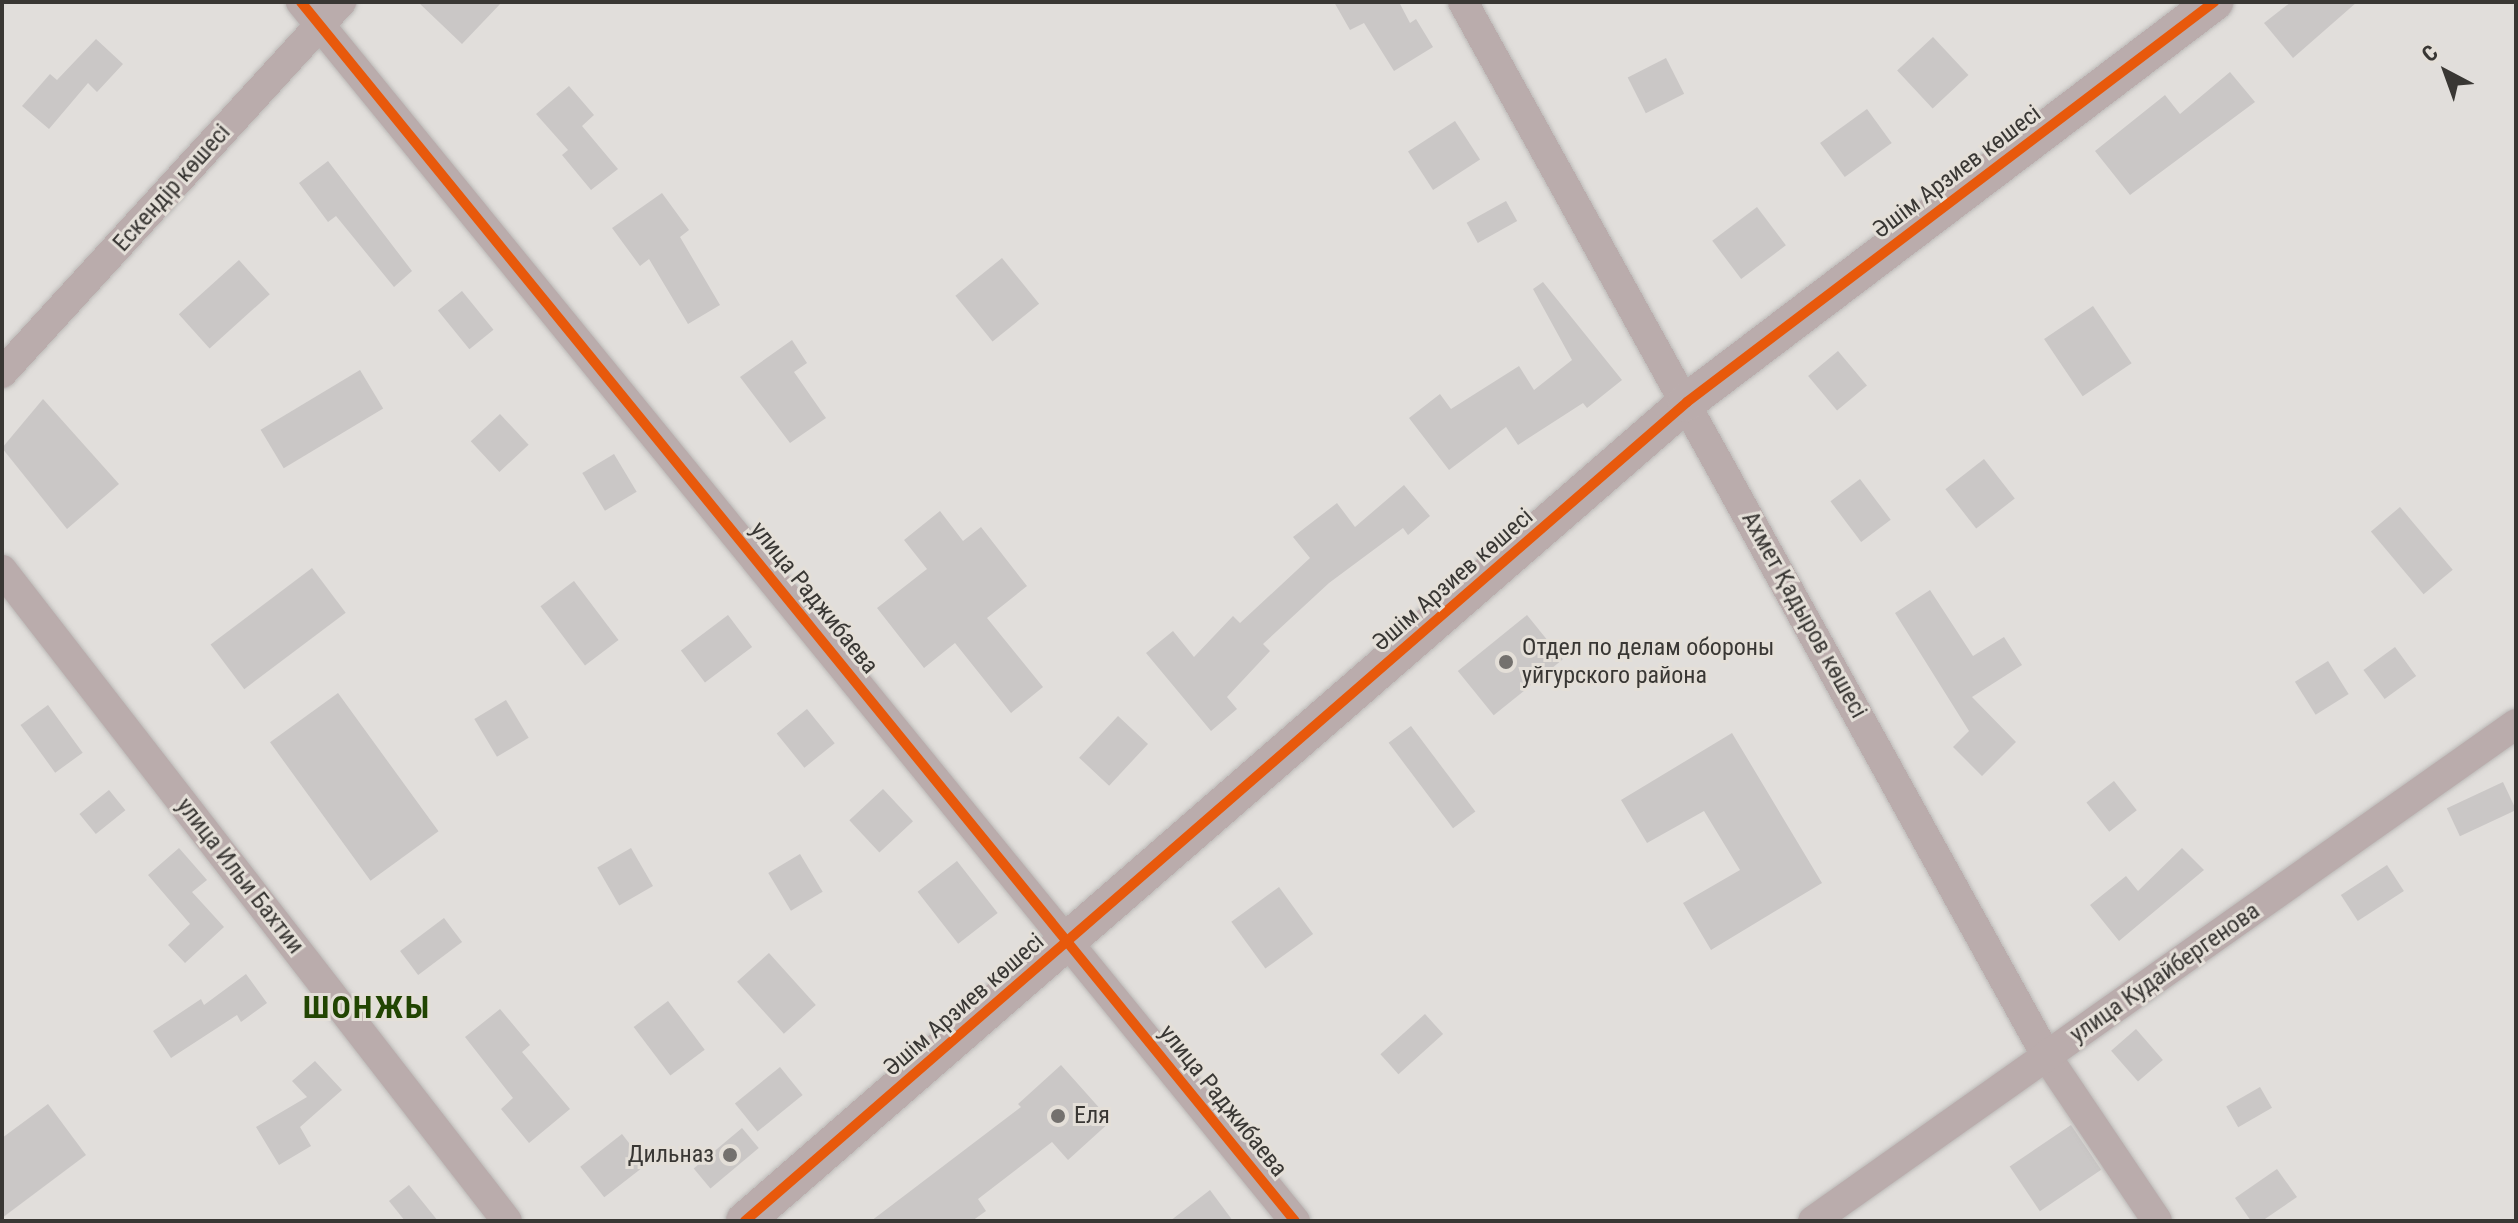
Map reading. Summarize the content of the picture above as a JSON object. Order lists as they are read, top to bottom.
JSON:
{
  "streets": {
    "street": [
      "Әшім Арзиев көшесі",
      "Ескендір көшесі",
      "улица Раджибаева",
      "Ахмет Қадыров көшесі",
      "улица Ильи Бахтии",
      "улица Кудайбергенова"
    ]
  },
  "crossings": [
    ["Әшім Арзиев көшесі", "улица Раджибаева"],
    ["Әшім Арзиев көшесі", "Ахмет Қадыров көшесі"],
    ["Ескендір көшесі", "улица Раджибаева"],
    ["Ахмет Қадыров көшесі", "улица Кудайбергенова"]
  ],
  "districts": ["ШОНЖЫ"],
  "places": ["Отдел по делам обороны уйгурского района", "Еля", "Дильназ"],
  "north": "top left"
}
